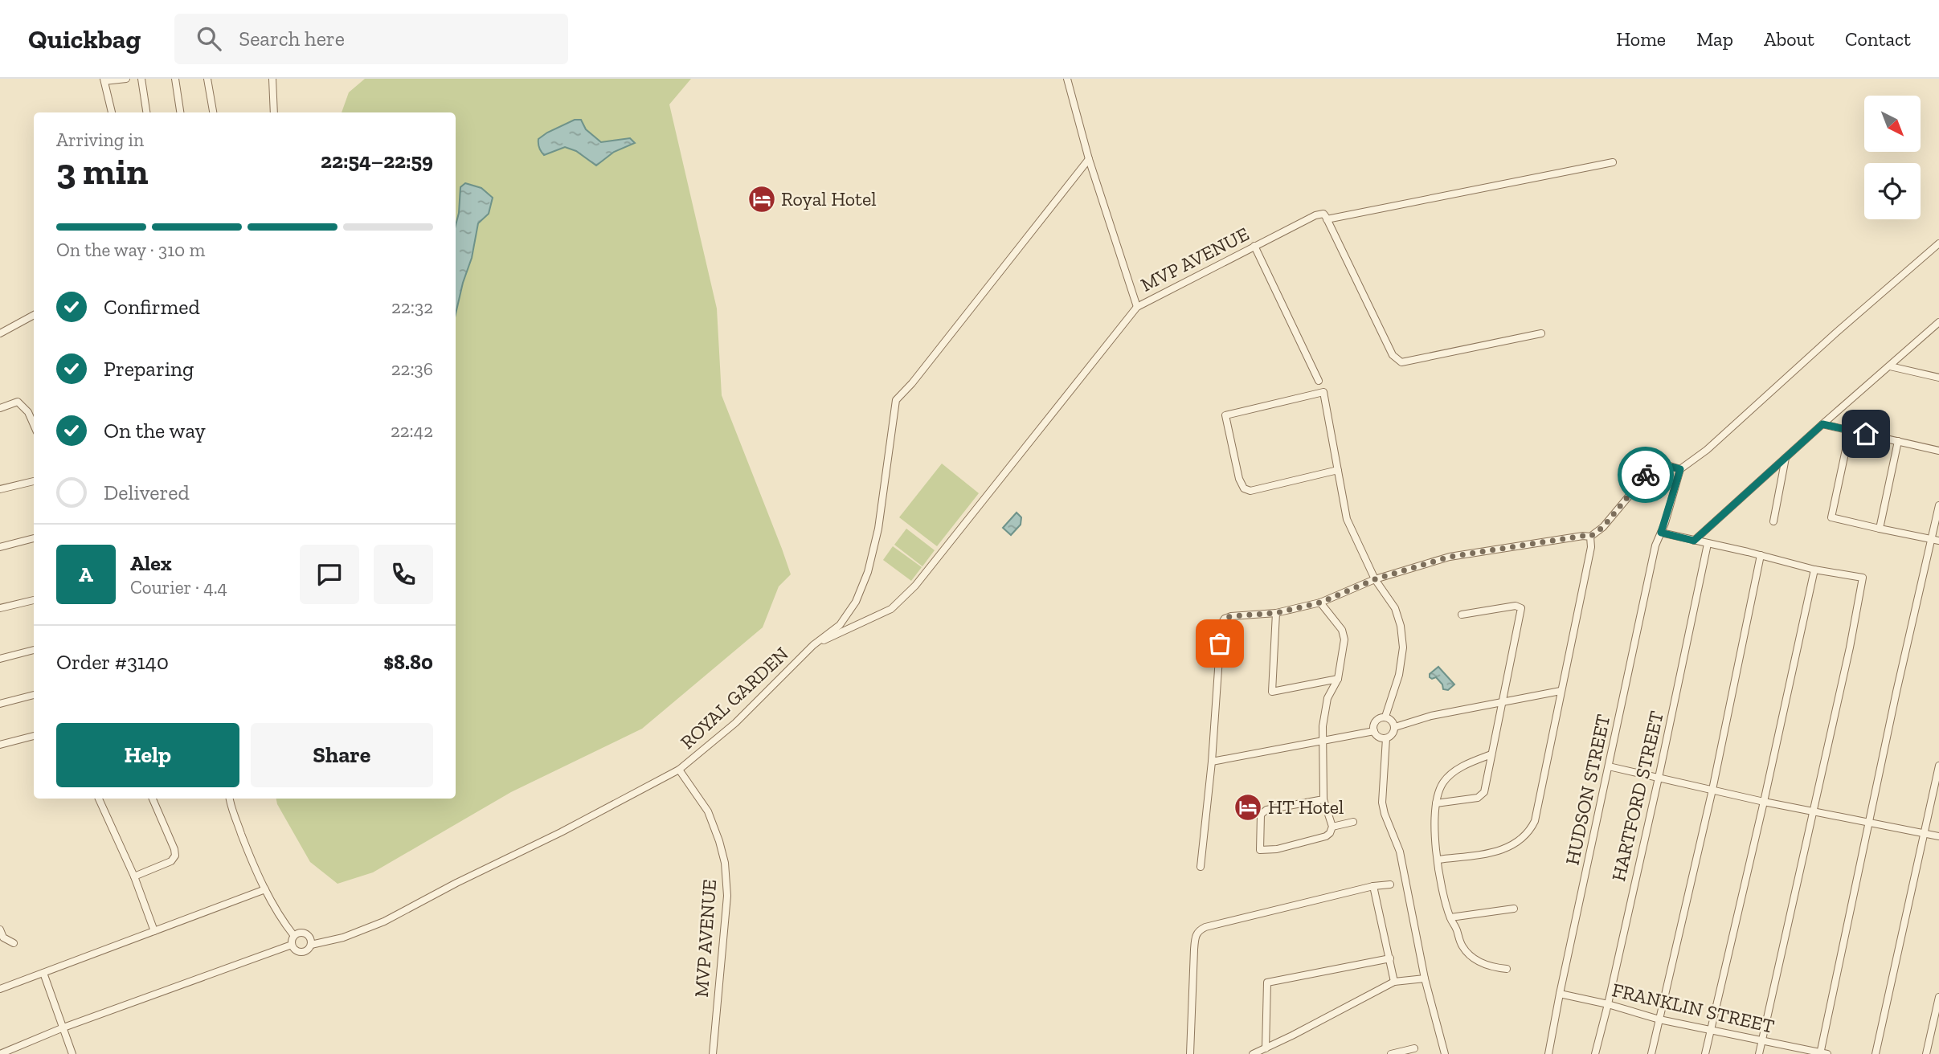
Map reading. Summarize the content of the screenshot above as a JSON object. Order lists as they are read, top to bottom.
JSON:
{
  "streets": {
    "street": [
      "MVP AVENUE",
      "ROYAL GARDEN",
      "HUDSON STREET",
      "HARTFORD STREET",
      "FRANKLIN STREET"
    ]
  },
  "crossings": [
    ["MVP AVENUE", "ROYAL GARDEN"],
    ["HUDSON STREET", "FRANKLIN STREET"],
    ["HARTFORD STREET", "FRANKLIN STREET"]
  ],
  "places": {
    "hotel": ["Royal Hotel", "HT Hotel"]
  },
  "north": "bottom right",
  "page": {
    "header": "Quickbag",
    "search": "Search here",
    "nav": [
      "Home",
      "Map",
      "About",
      "Contact"
    ],
    "heading": ["3 min", "Arriving in", "22:54–22:59"],
    "panel": [
      "Alex",
      "Courier · 4.4",
      "Order #3140",
      "$8.80"
    ],
    "bar": "On the way · 310 m",
    "list": [
      ["Confirmed", "22:32"],
      ["Preparing", "22:36"],
      ["On the way", "22:42"],
      "Delivered"
    ],
    "round": "A",
    "buttons": ["Help", "Share"]
  }
}
